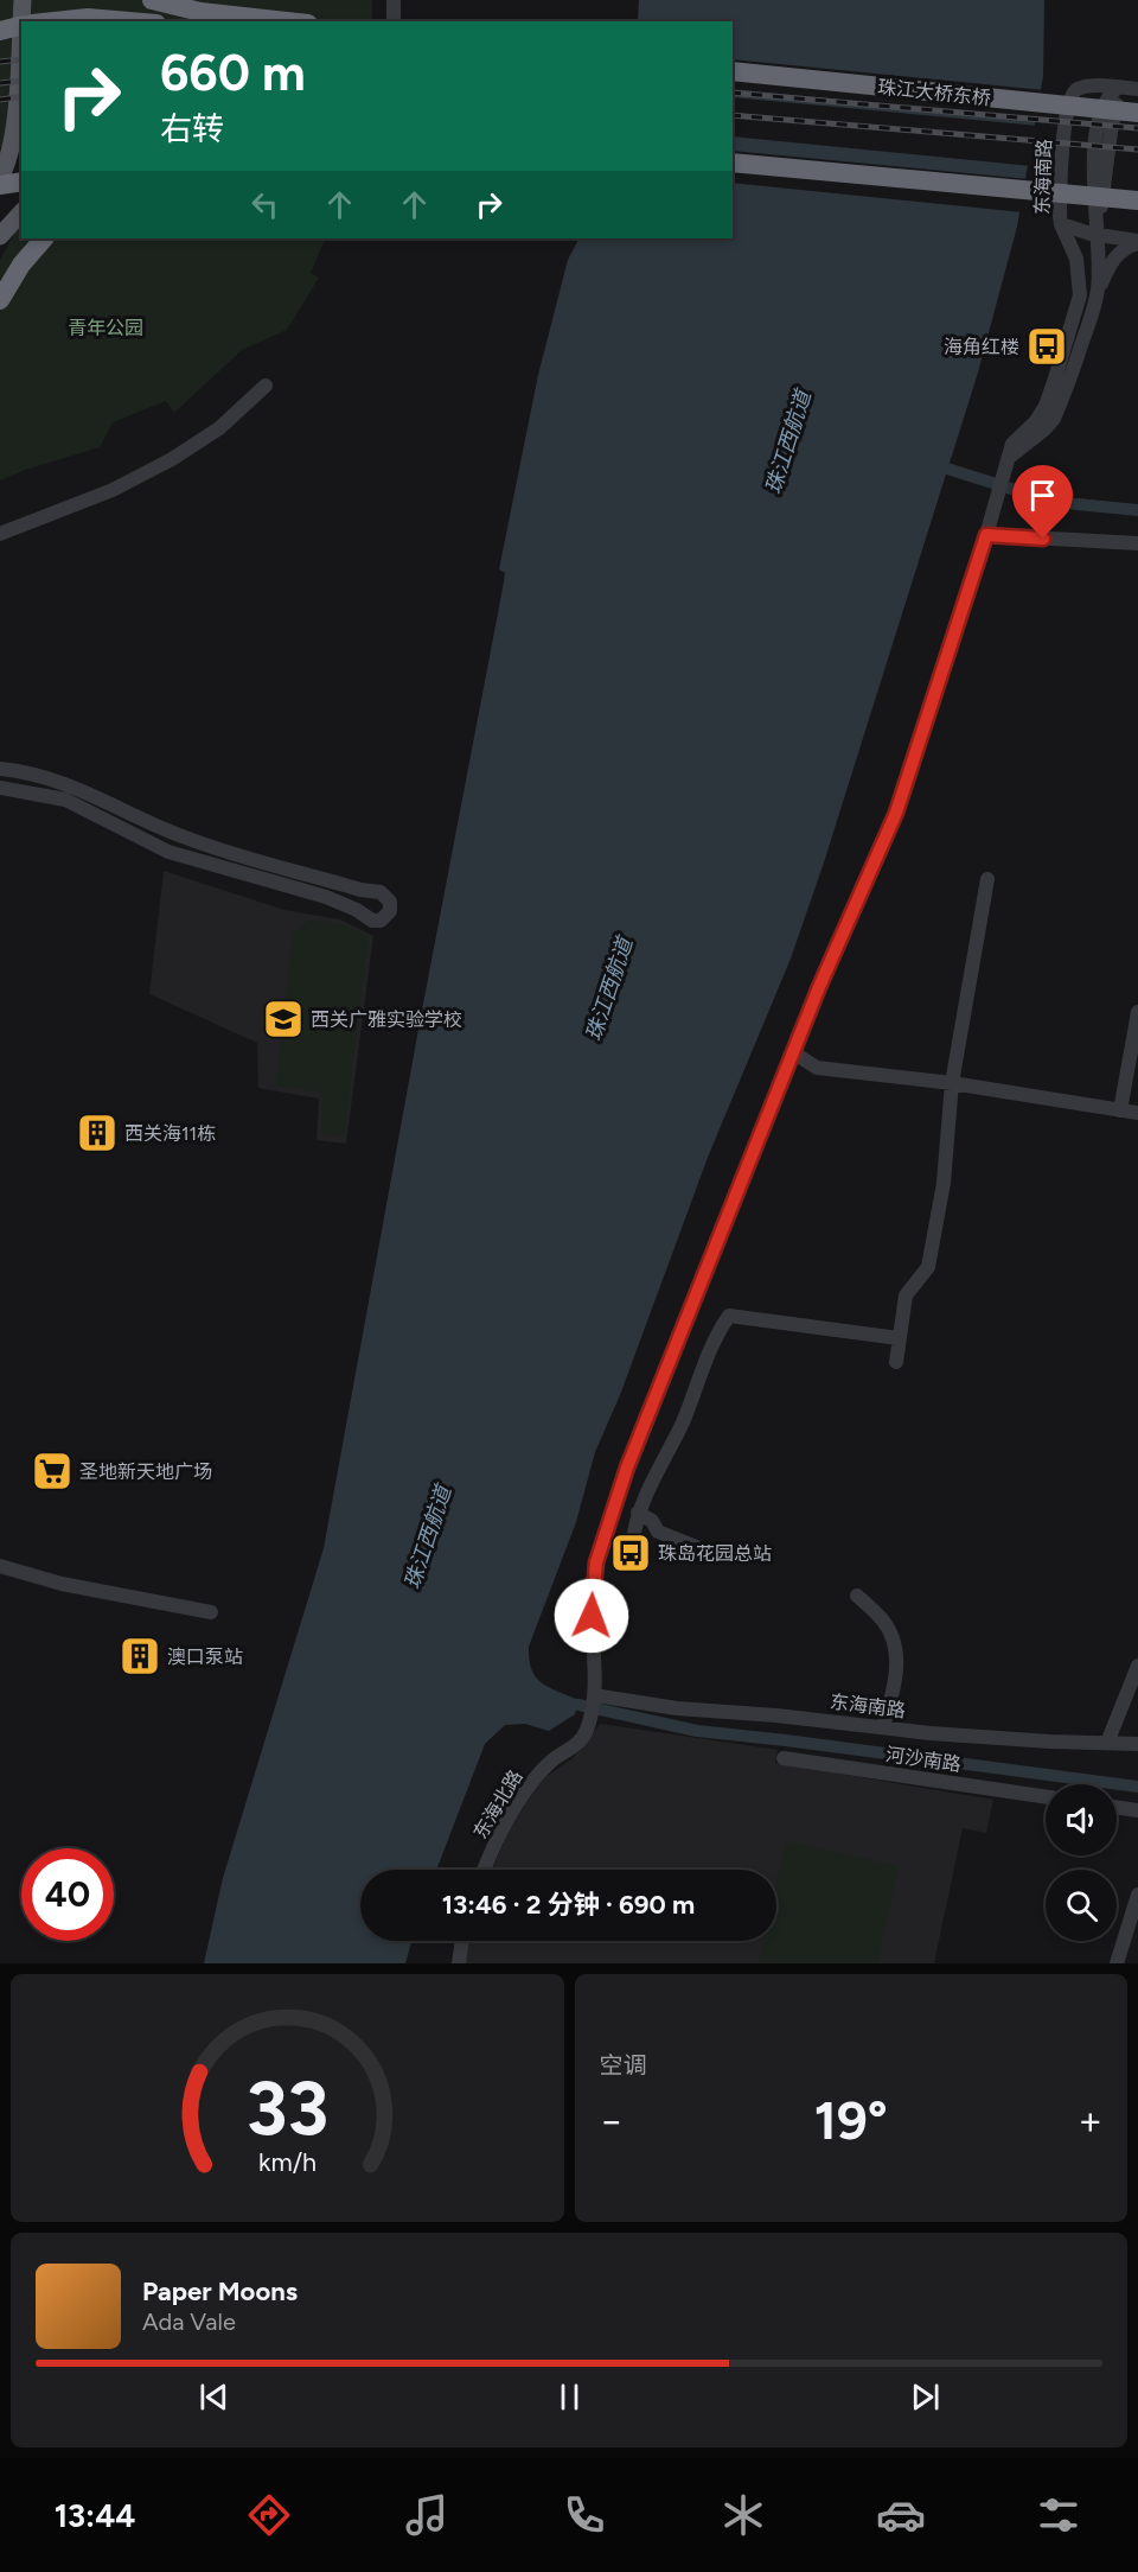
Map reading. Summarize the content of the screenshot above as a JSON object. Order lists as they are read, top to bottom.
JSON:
{
  "streets": {
    "highway": ["珠江大桥东桥"],
    "street": ["东海南路", "河沙南路", "东海北路"]
  },
  "crossings": [
    ["东海南路", "东海北路"]
  ],
  "water": ["珠江西航道"],
  "parks": ["青年公园"],
  "places": {
    "bus stop": ["海角红楼", "珠岛花园总站"],
    "school or university": ["西关广雅实验学校"],
    "building": ["西关海11栋", "澳口泵站"],
    "supermarket": ["圣地新天地广场"]
  },
  "page": {
    "turn": ["660 m", "右转"],
    "limit": "40",
    "trip": "13:46 · 2 分钟 · 690 m",
    "tile": "空调",
    "heat": ["−", "19°", "+"],
    "song": ["Paper Moons", "Ada Vale"],
    "tabs": "13:44",
    "gauge": ["33", "km/h"]
  }
}
